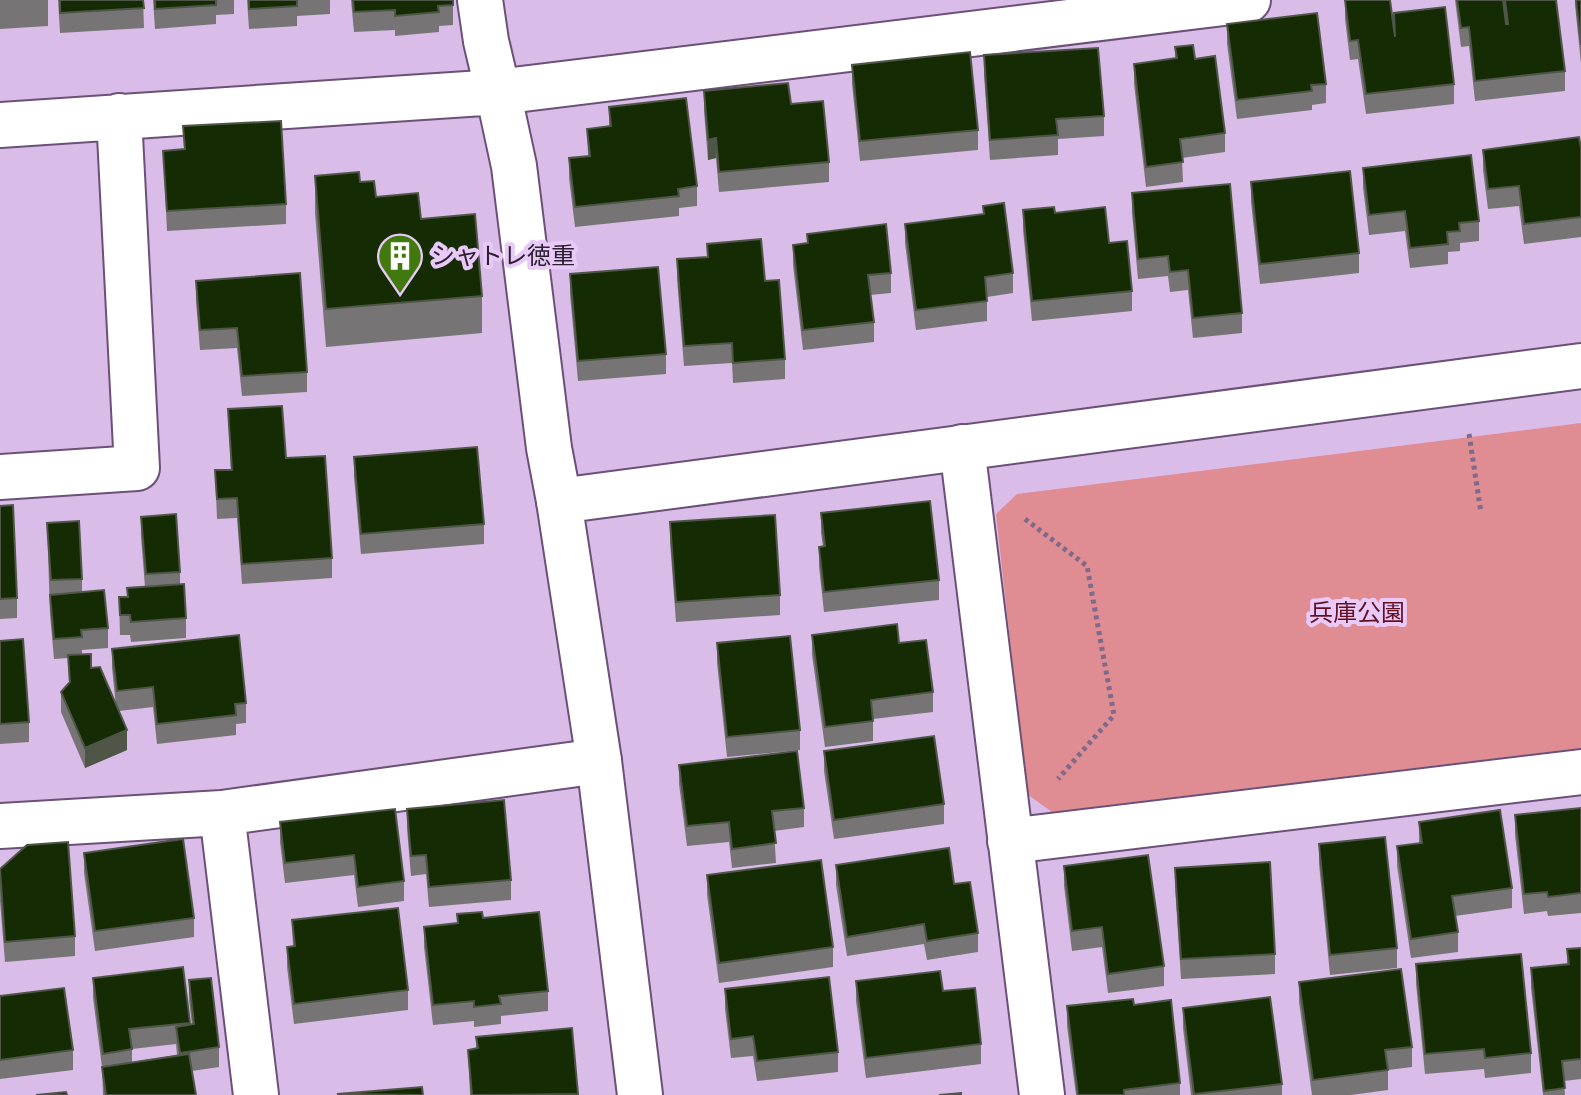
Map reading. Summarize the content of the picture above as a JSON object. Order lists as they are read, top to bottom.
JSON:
{
  "parks": ["兵庫公園"],
  "places": {
    "building": ["シャトレ徳重"]
  }
}
